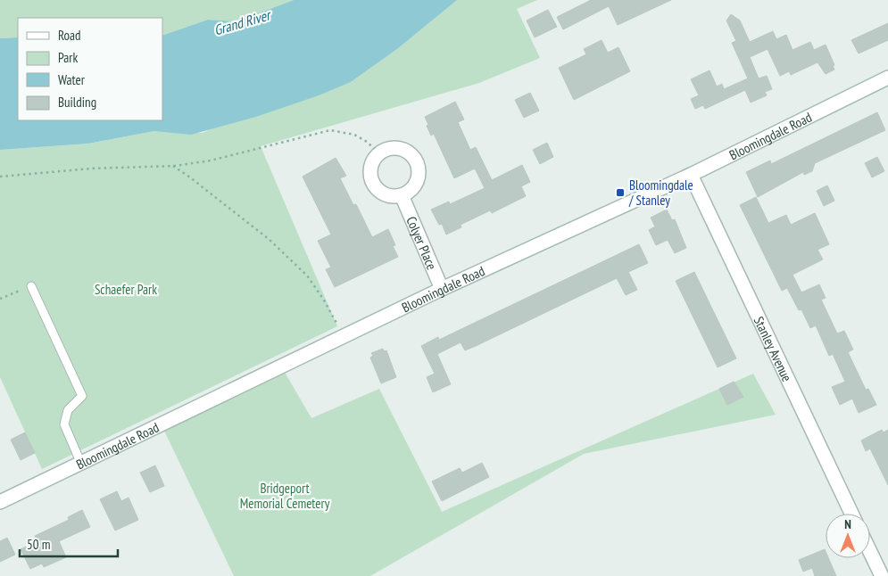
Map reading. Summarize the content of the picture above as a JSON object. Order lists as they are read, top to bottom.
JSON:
{
  "streets": {
    "main road": ["Bloomingdale Road", "Colyer Place", "Stanley Avenue"]
  },
  "crossings": [
    ["Bloomingdale Road", "Colyer Place"],
    ["Bloomingdale Road", "Stanley Avenue"]
  ],
  "water": ["Grand River"],
  "parks": ["Schaefer Park", "Bridgeport Memorial Cemetery"],
  "places": {
    "transit": ["Bloomingdale / Stanley"]
  },
  "legend": [
    "Road",
    "Park",
    "Water",
    "Building"
  ],
  "scale_bar": "50 m",
  "north": "top"
}
